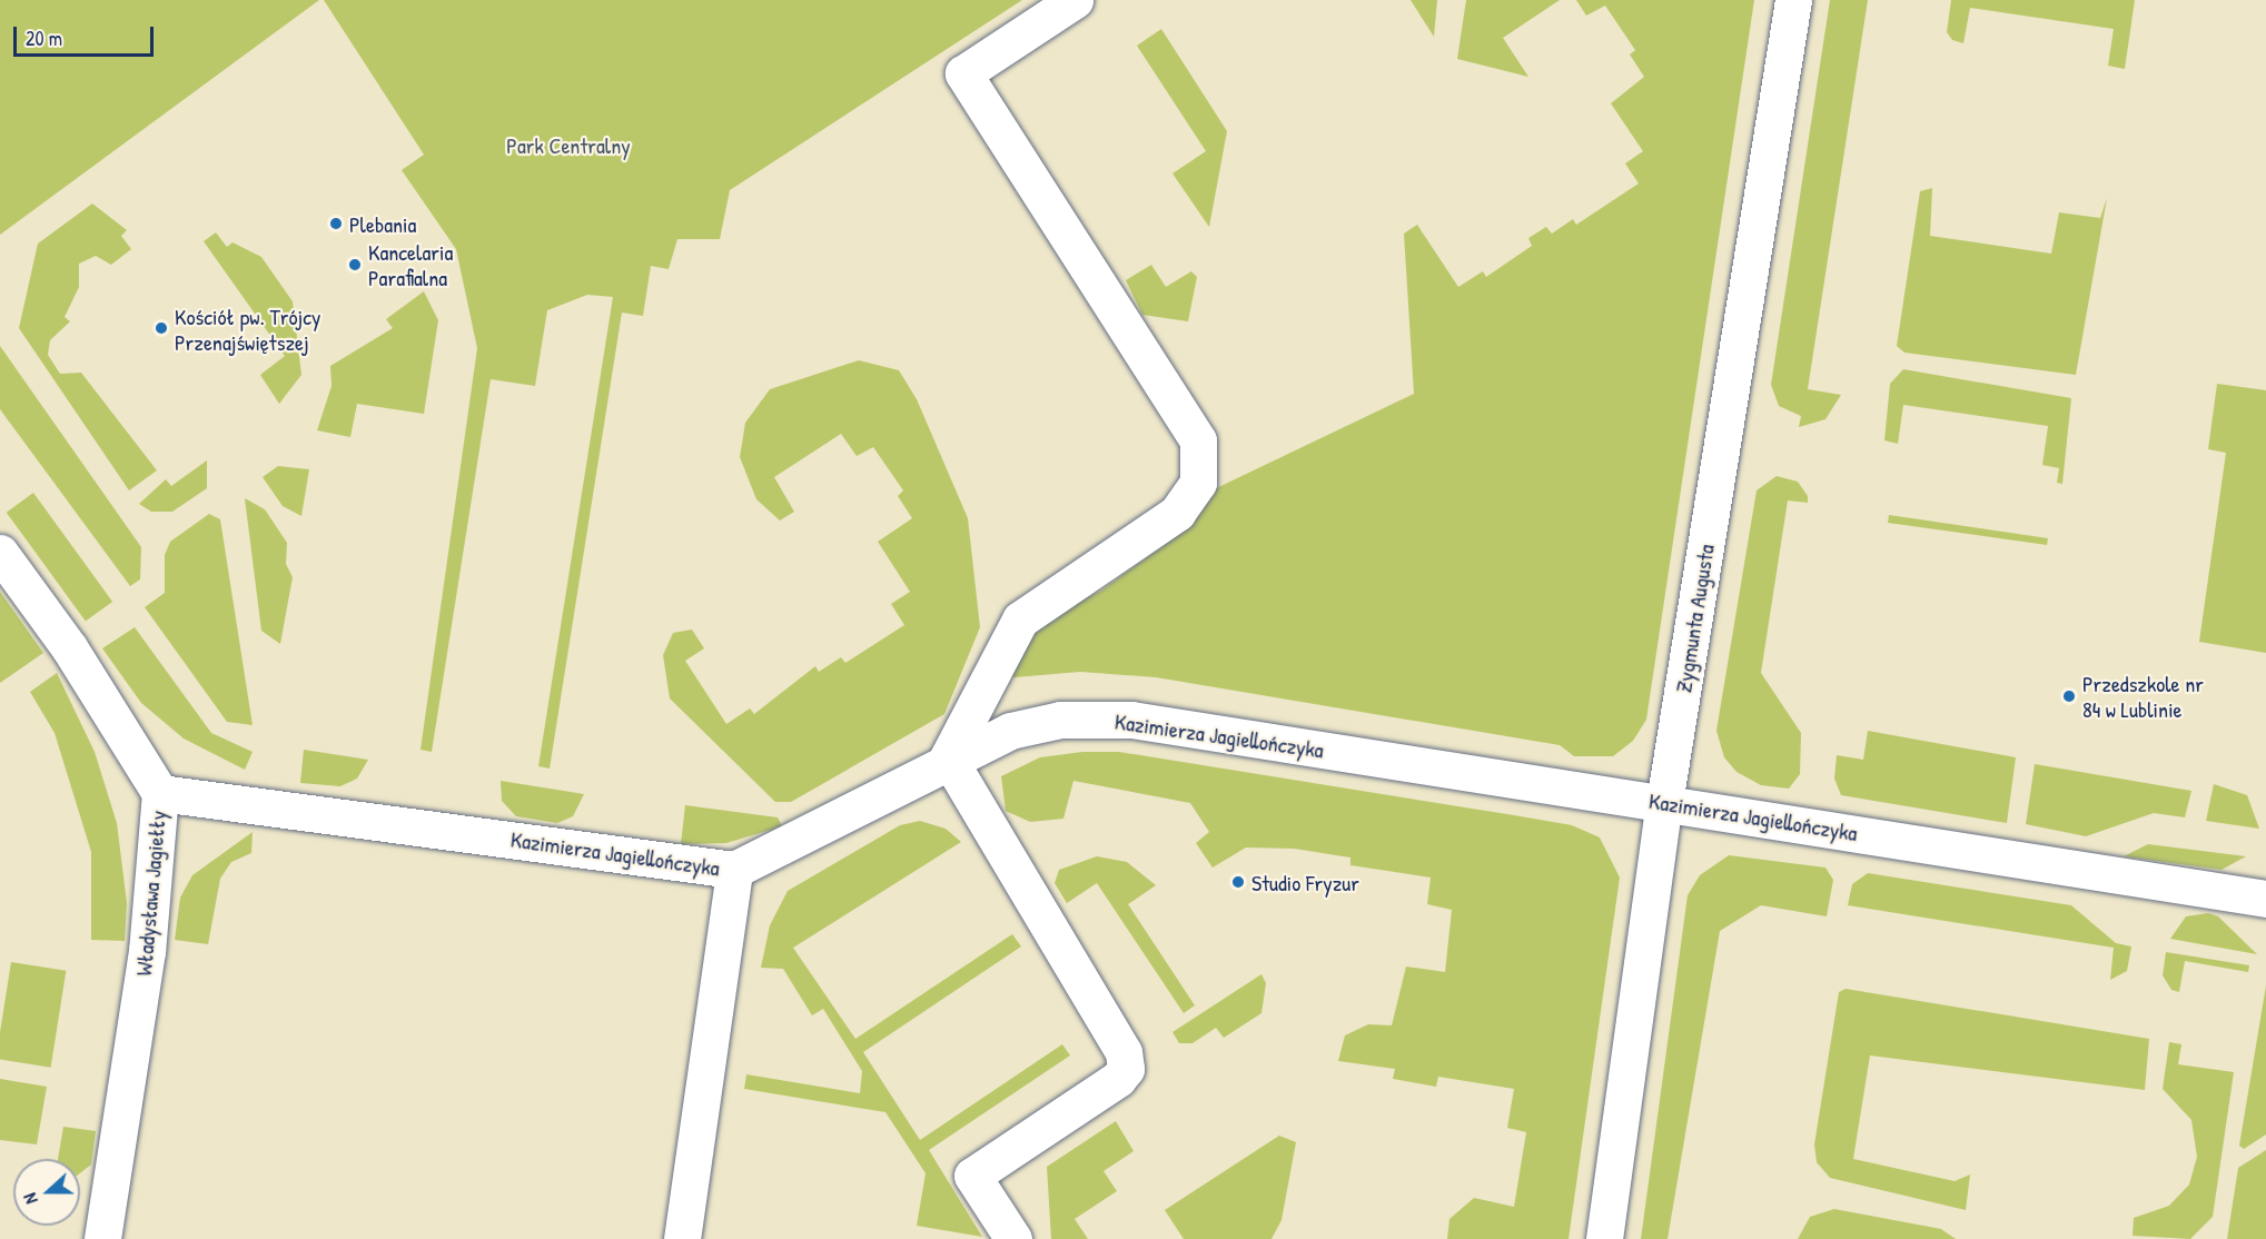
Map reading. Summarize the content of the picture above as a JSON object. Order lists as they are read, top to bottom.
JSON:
{
  "streets": {
    "street": ["Zygmunta Augusta", "Kazimierza Jagiellończyka", "Władysława Jagiełły"]
  },
  "crossings": [
    ["Zygmunta Augusta", "Kazimierza Jagiellończyka"],
    ["Kazimierza Jagiellończyka", "Władysława Jagiełły"]
  ],
  "parks": ["Park Centralny"],
  "places": [
    "Plebania",
    "Kancelaria Parafialna",
    "Kościół pw. Trójcy Przenajświętszej",
    "Przedszkole nr 84 w Lublinie",
    "Studio Fryzur"
  ],
  "scale_bar": "20 m",
  "north": "left"
}
